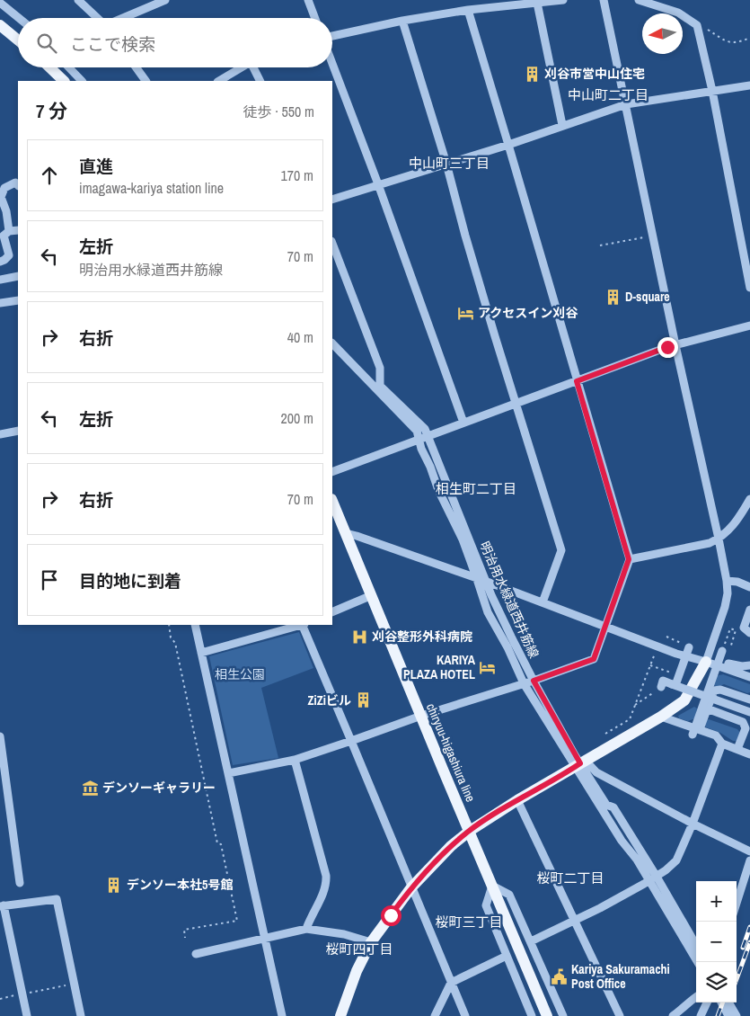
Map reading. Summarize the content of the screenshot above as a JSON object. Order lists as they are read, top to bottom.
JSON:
{
  "streets": {
    "main road": ["chiryuu-higashiura line"],
    "street": ["明治用水緑道西井筋線"]
  },
  "districts": [
    "中山町二丁目",
    "中山町三丁目",
    "相生町二丁目",
    "桜町二丁目",
    "桜町三丁目",
    "桜町四丁目"
  ],
  "parks": ["相生公園"],
  "places": {
    "building": [
      "刈谷市営中山住宅",
      "D-square",
      "ZiZiビル",
      "デンソー本社5号館"
    ],
    "hotel": ["アクセスイン刈谷", "KARIYA PLAZA HOTEL"],
    "hospital": ["刈谷整形外科病院"],
    "museum": ["デンソーギャラリー"],
    "public building": ["Kariya Sakuramachi Post Office"]
  },
  "north": "left",
  "page": {
    "search": "ここで検索",
    "heading": ["7 分", "徒歩 · 550 m"],
    "list": [
      ["直進", "imagawa-kariya station line", "170 m"],
      ["左折", "明治用水緑道西井筋線", "70 m"],
      ["右折", "40 m"],
      ["左折", "200 m"],
      ["右折", "70 m"],
      "目的地に到着"
    ],
    "map_buttons": ["+", "−"]
  }
}
